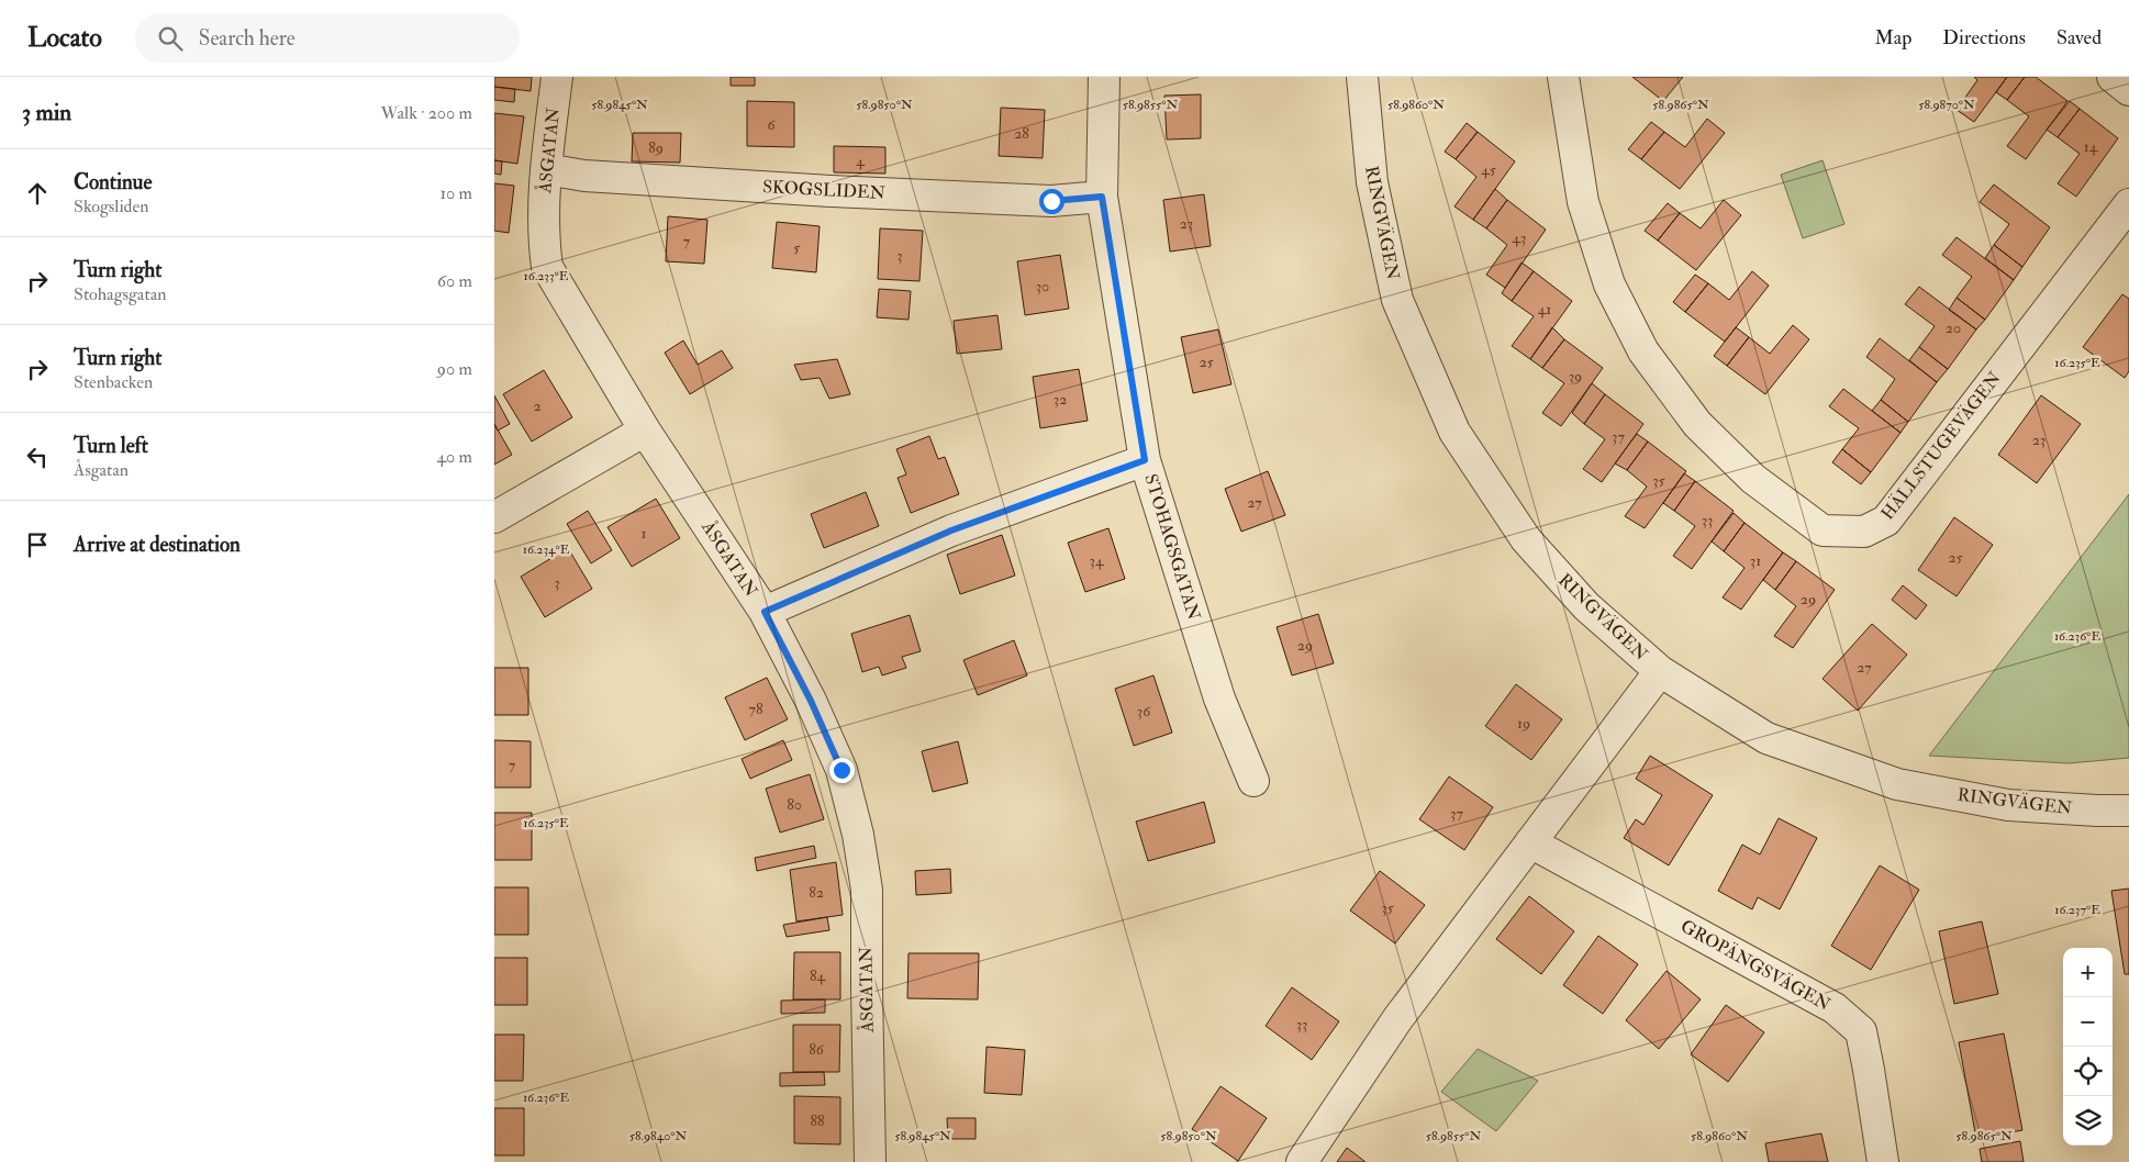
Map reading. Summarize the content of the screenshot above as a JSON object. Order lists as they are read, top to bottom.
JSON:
{
  "streets": {
    "street": [
      "ÅSGATAN",
      "SKOGSLIDEN",
      "RINGVÄGEN",
      "HÄLLSTUGEVÄGEN",
      "STOHAGSGATAN",
      "GROPÄNGSVÄGEN"
    ]
  },
  "crossings": [
    ["ÅSGATAN", "SKOGSLIDEN"],
    ["SKOGSLIDEN", "STOHAGSGATAN"]
  ],
  "house_numbers": [
    "6",
    "28",
    "14",
    "89",
    "4",
    "45",
    "23",
    "43",
    "7",
    "5",
    "3",
    "30",
    "41",
    "20",
    "25",
    "39",
    "32",
    "2",
    "37",
    "23",
    "35",
    "27",
    "33",
    "1",
    "25",
    "34",
    "31",
    "3",
    "29",
    "29",
    "27",
    "78",
    "36",
    "19",
    "7",
    "80",
    "37",
    "82",
    "35",
    "84",
    "33",
    "86",
    "88"
  ],
  "page": {
    "header": "Locato",
    "search": "Search here",
    "nav": ["Map", "Directions", "Saved"],
    "heading": ["3 min", "Walk · 200 m"],
    "list": [
      ["Continue", "Skogsliden", "10 m"],
      ["Turn right", "Stohagsgatan", "60 m"],
      ["Turn right", "Stenbacken", "90 m"],
      ["Turn left", "Åsgatan", "40 m"],
      "Arrive at destination"
    ],
    "map_buttons": ["+", "−"]
  },
  "coordinates": [
    "58.9845°N",
    "58.9850°N",
    "58.9855°N",
    "58.9860°N",
    "58.9865°N",
    "58.9870°N",
    "16.233°E",
    "16.235°E",
    "16.234°E",
    "16.236°E",
    "16.237°E",
    "58.9840°N"
  ]
}
